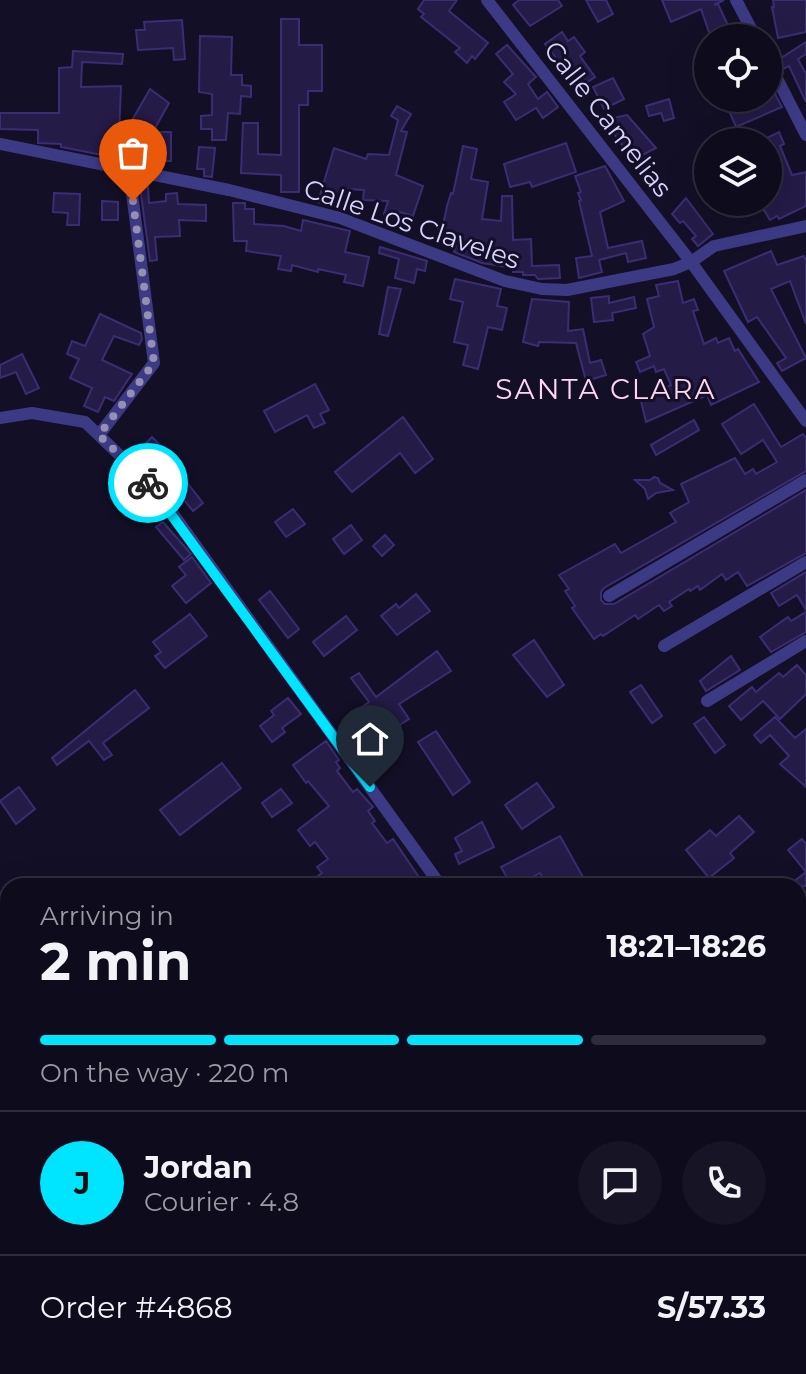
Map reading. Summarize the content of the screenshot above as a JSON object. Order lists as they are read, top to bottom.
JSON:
{
  "streets": {
    "street": ["Calle Camelias", "Calle Los Claveles"]
  },
  "crossings": [
    ["Calle Camelias", "Calle Los Claveles"]
  ],
  "districts": ["SANTA CLARA"],
  "page": {
    "heading": ["2 min", "Arriving in", "18:21–18:26"],
    "panel": [
      "Jordan",
      "Courier · 4.8",
      "Order #4868",
      "S/57.33"
    ],
    "bar": "On the way · 220 m",
    "round": "J"
  }
}
